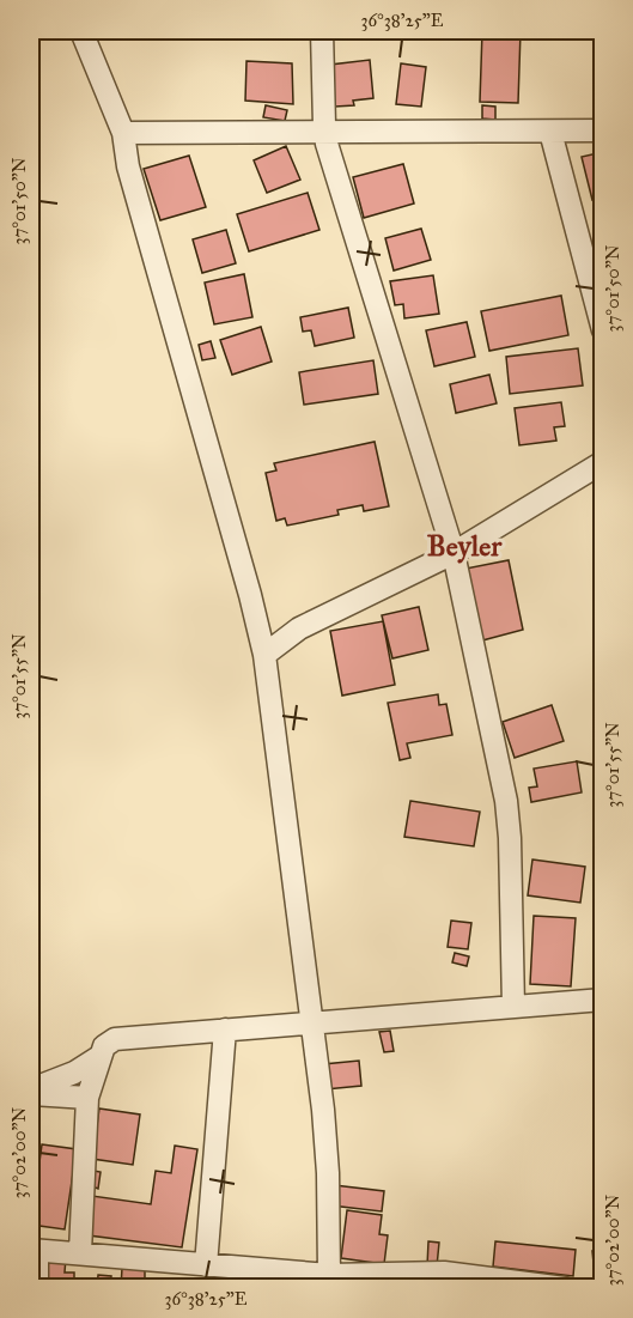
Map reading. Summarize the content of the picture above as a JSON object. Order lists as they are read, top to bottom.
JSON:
{
  "districts": ["Beyler"],
  "coordinates": [
    "36°38'25\"E",
    "37°01'50\"N",
    "37°01'55\"N",
    "37°02'00\"N"
  ]
}
